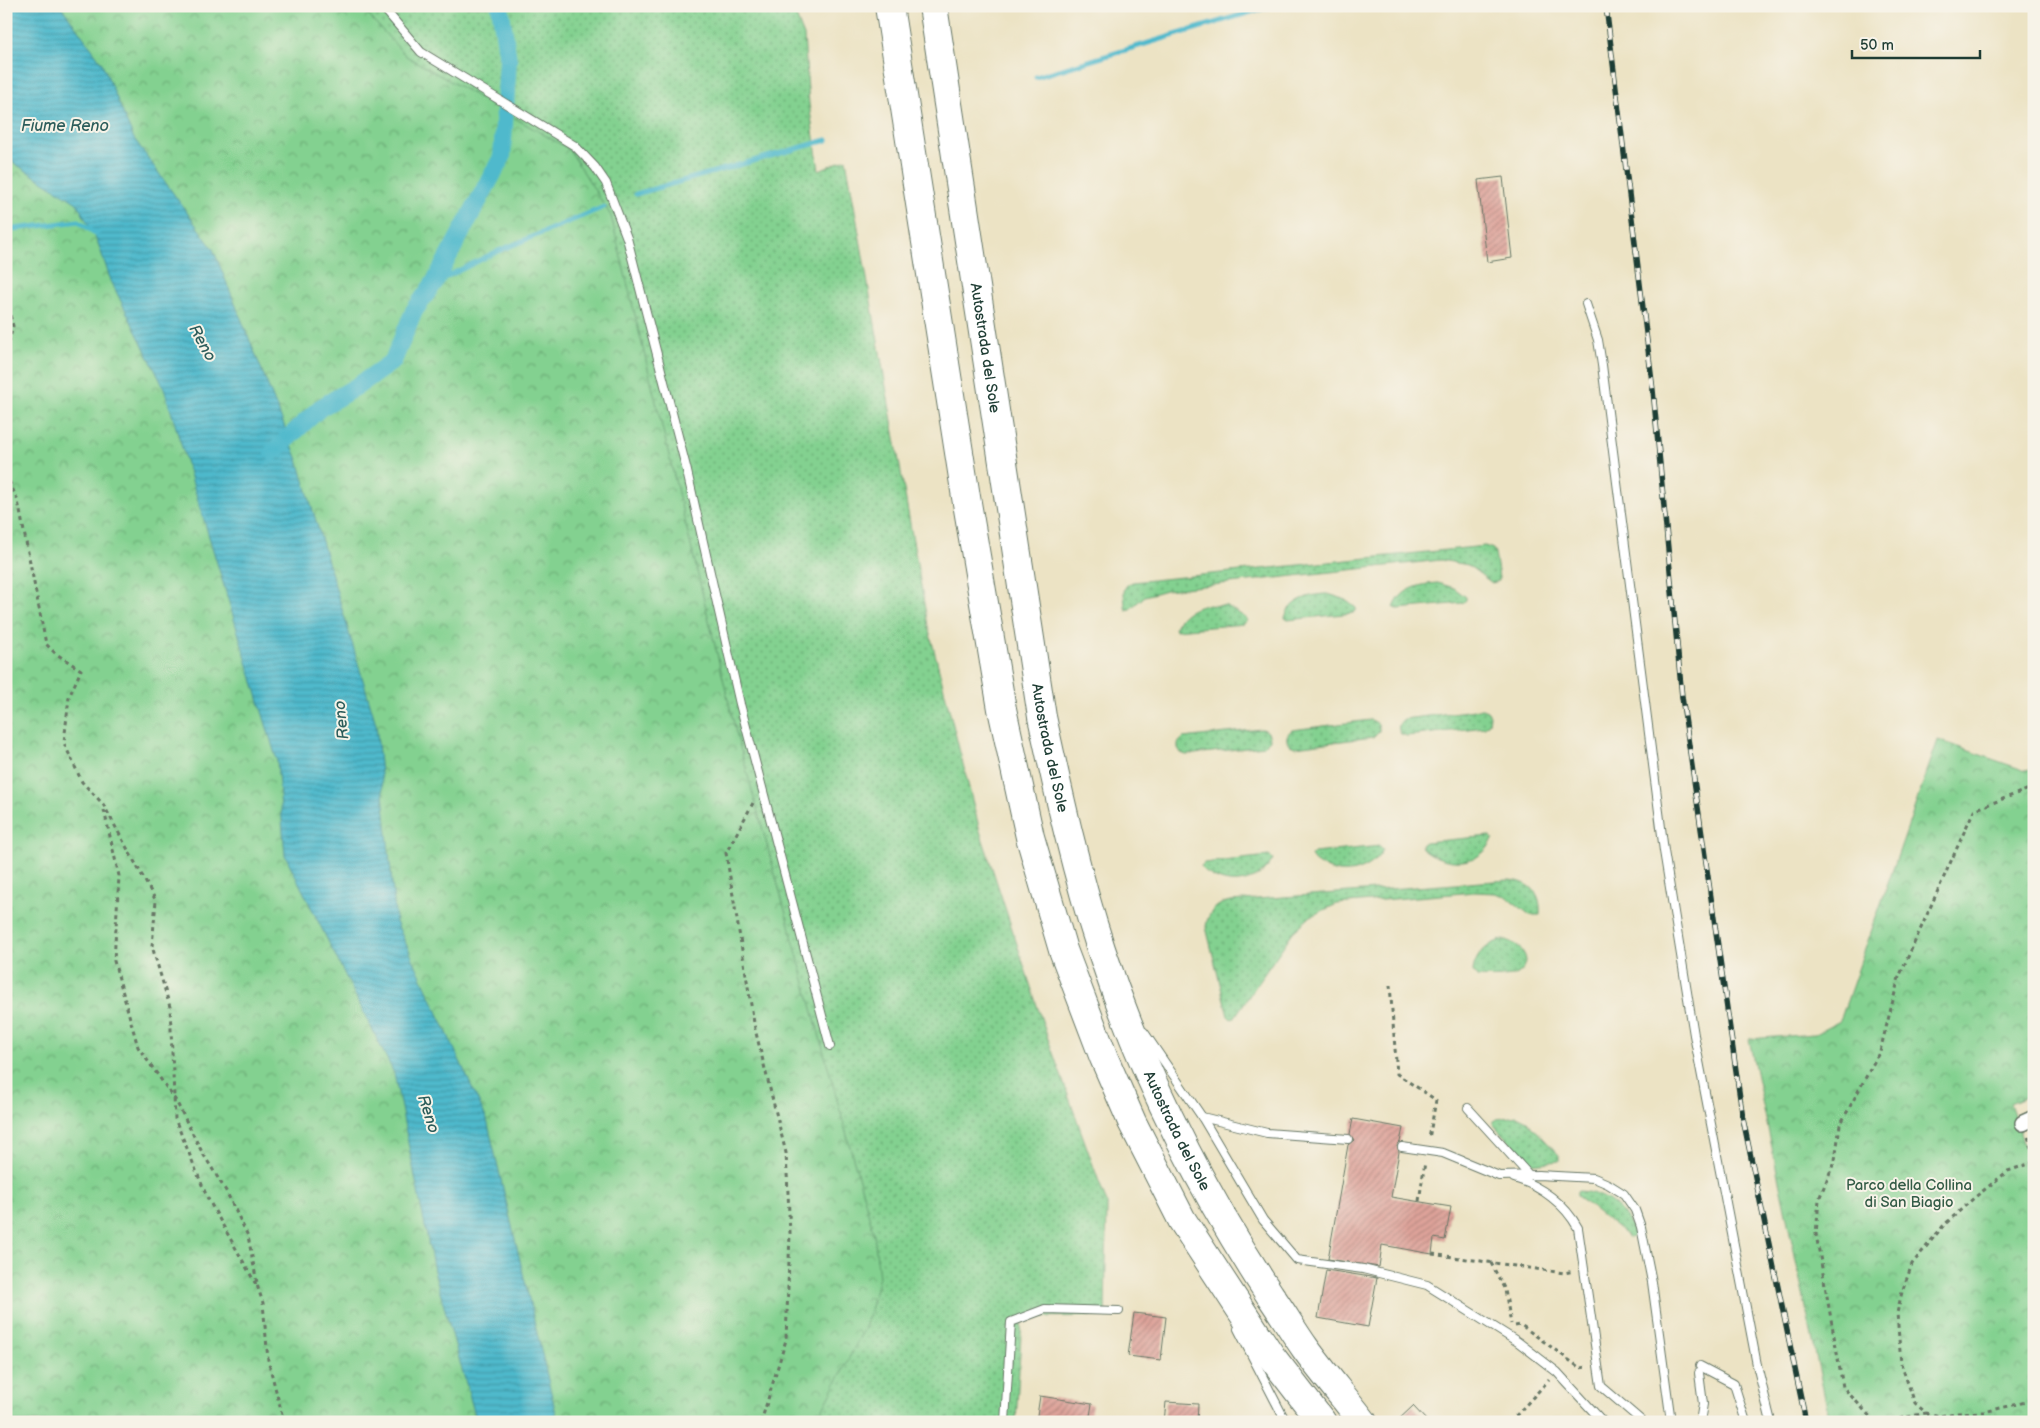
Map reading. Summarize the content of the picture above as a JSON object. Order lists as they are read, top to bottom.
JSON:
{
  "streets": {
    "highway": ["Autostrada del Sole"]
  },
  "water": ["Fiume Reno", "Reno"],
  "parks": ["Parco della Collina di San Biagio"],
  "scale_bar": "50 m"
}
